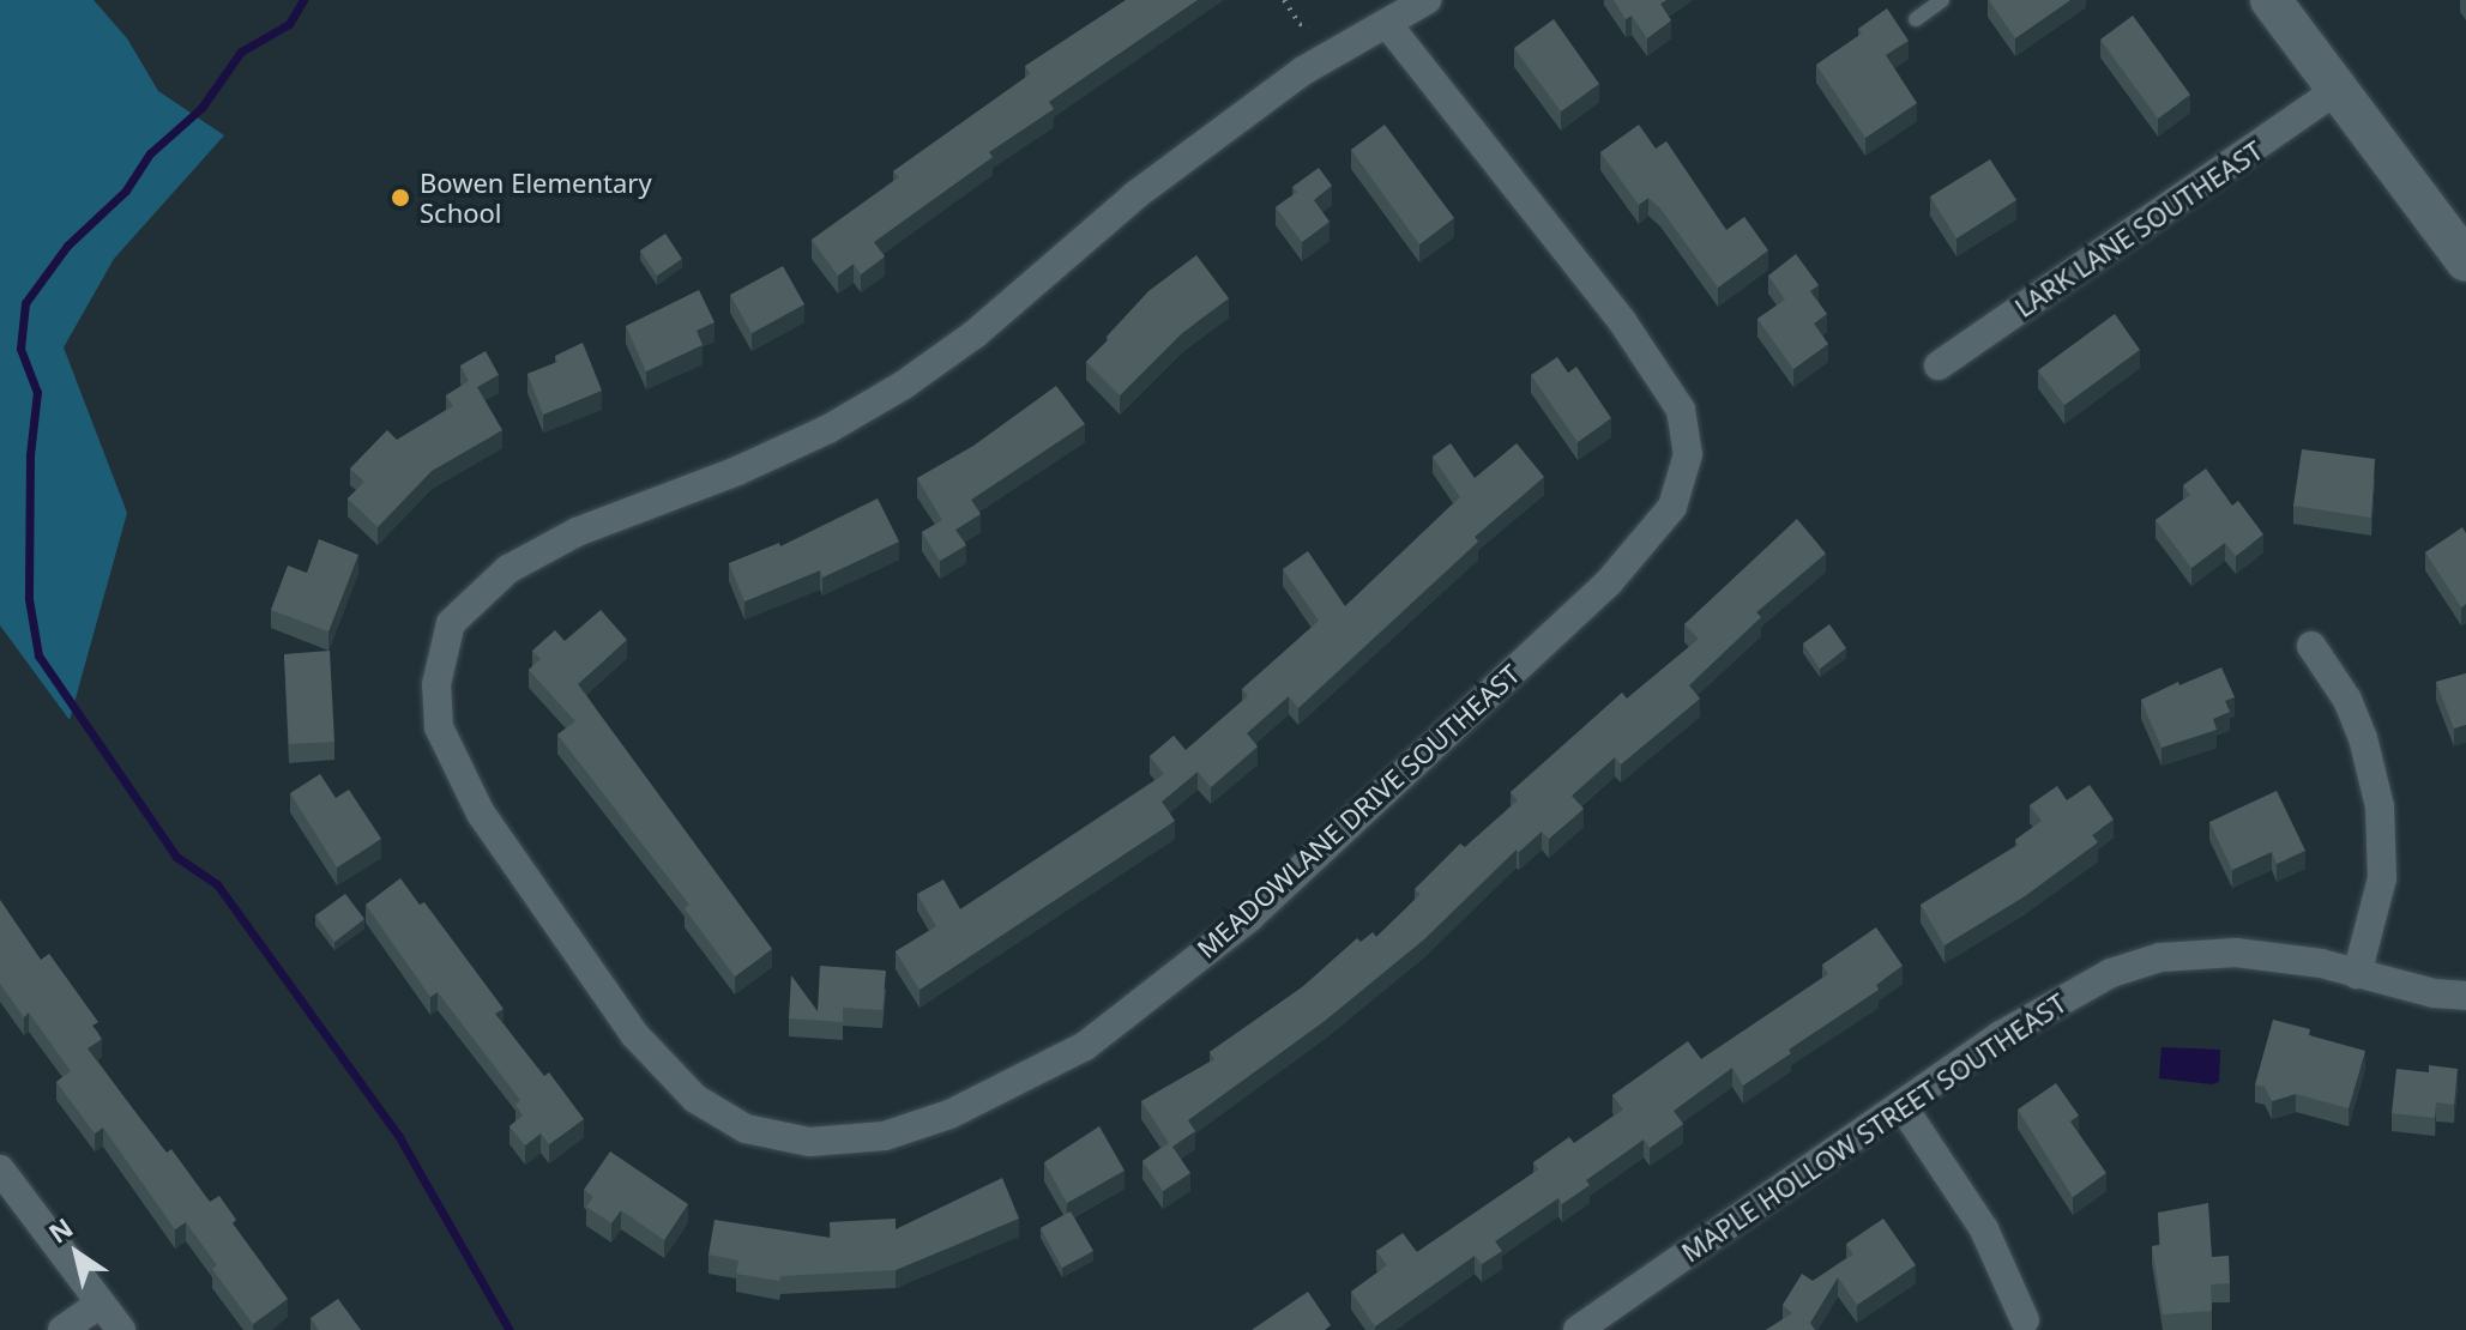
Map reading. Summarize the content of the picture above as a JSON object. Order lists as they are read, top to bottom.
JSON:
{
  "streets": {
    "street": ["LARK LANE SOUTHEAST", "MEADOWLANE DRIVE SOUTHEAST", "MAPLE HOLLOW STREET SOUTHEAST"]
  },
  "places": ["Bowen Elementary School"],
  "north": "top left"
}
